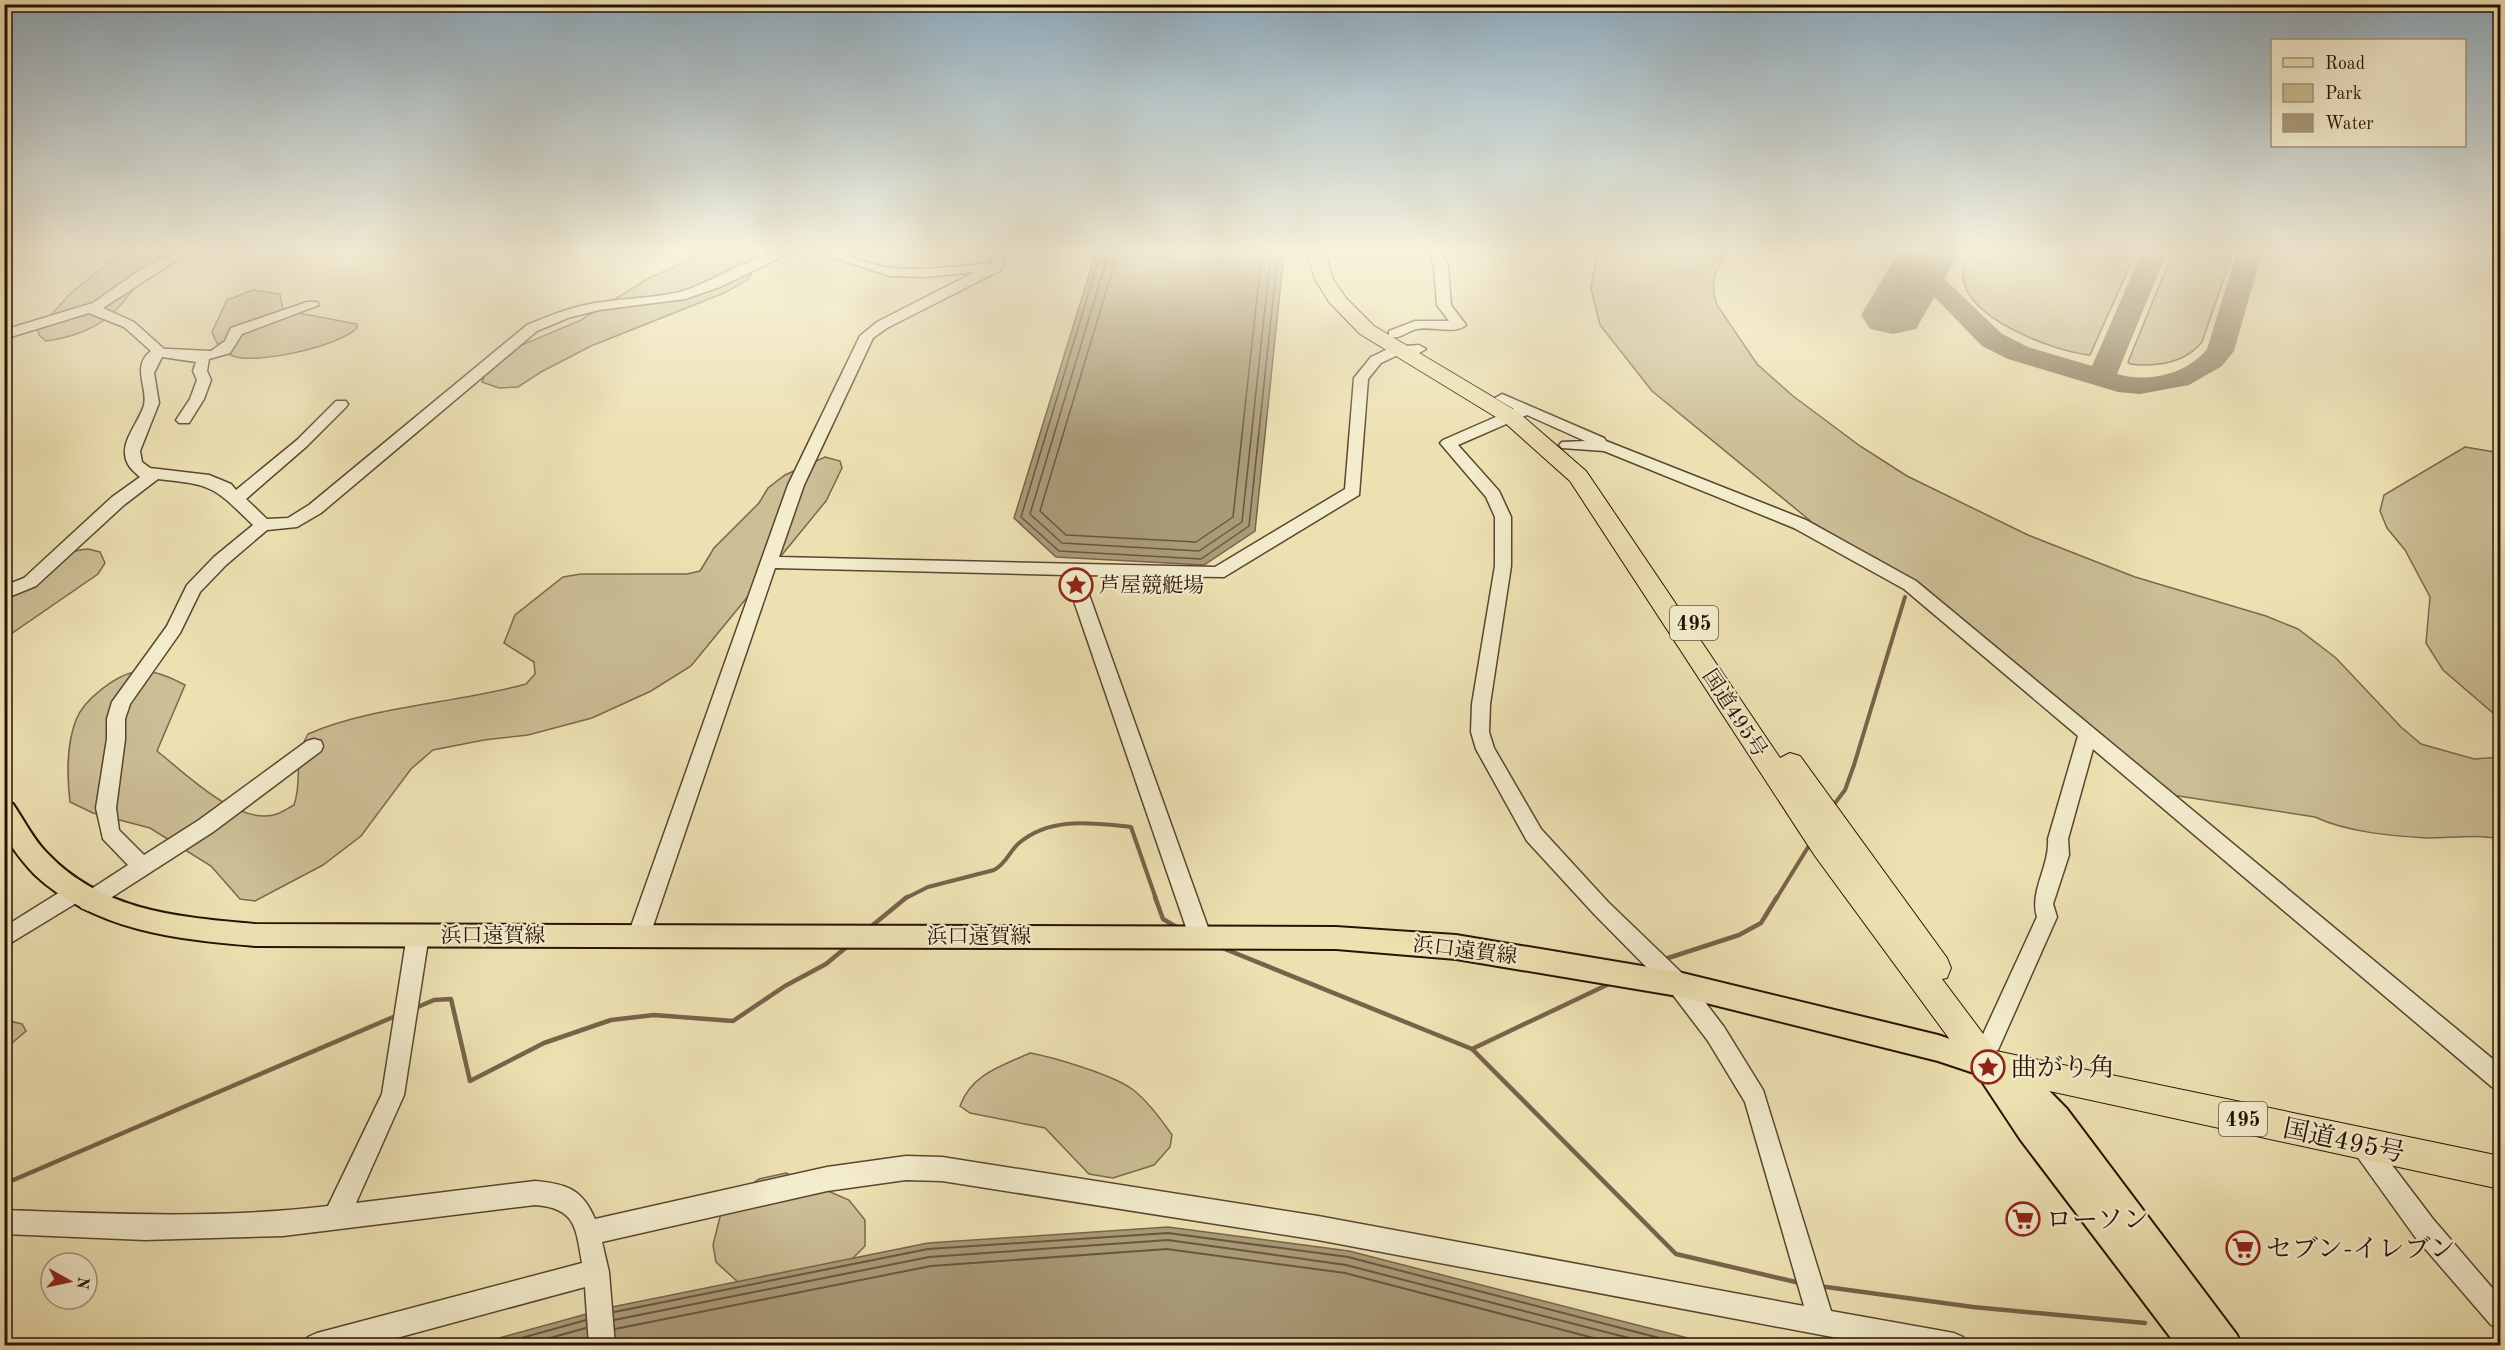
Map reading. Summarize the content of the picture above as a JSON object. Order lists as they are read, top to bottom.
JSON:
{
  "streets": {
    "highway": ["495", "国道495号"],
    "main road": ["浜口遠賀線"]
  },
  "crossings": [
    ["国道495号", "浜口遠賀線"]
  ],
  "places": {
    "place": ["芦屋競艇場", "曲がり角"],
    "supermarket": ["ローソン", "セブン-イレブン"]
  },
  "legend": ["Road", "Park", "Water"],
  "north": "right"
}
